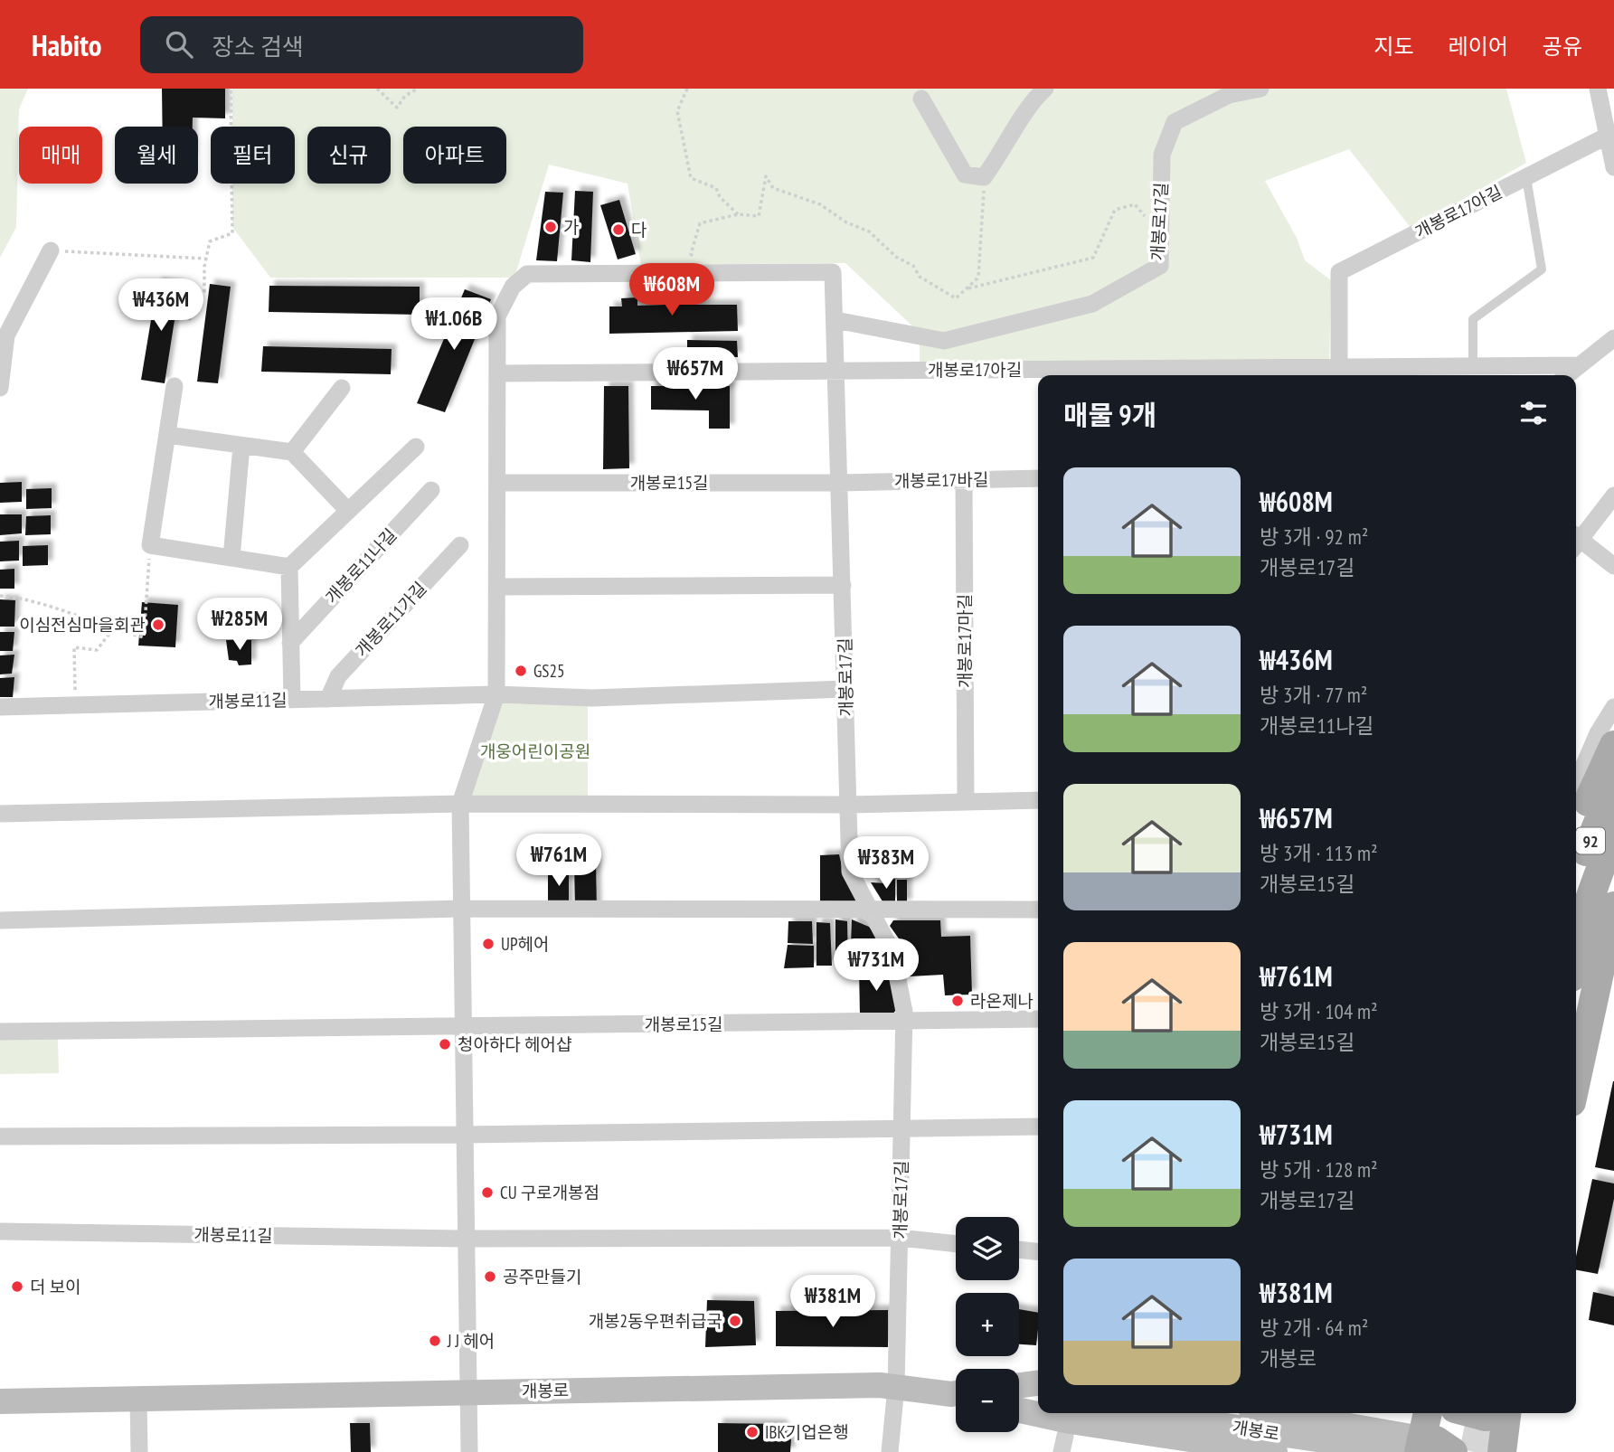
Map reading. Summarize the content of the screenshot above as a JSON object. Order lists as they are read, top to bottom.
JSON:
{
  "streets": {
    "main road": ["92", "개봉로"],
    "street": [
      "개봉로17아길",
      "개봉로17길",
      "개봉로17바길",
      "개봉로15길",
      "개봉로11나길",
      "개봉로11가길",
      "개봉로17마길",
      "개봉로11길"
    ]
  },
  "crossings": [
    ["개봉로17아길", "개봉로17길"],
    ["개봉로17길", "개봉로17바길"],
    ["개봉로17길", "개봉로15길"],
    ["개봉로17길", "개봉로"],
    ["개봉로17바길", "개봉로15길"],
    ["개봉로17바길", "개봉로17마길"],
    ["개봉로11가길", "개봉로11길"]
  ],
  "parks": ["개웅어린이공원"],
  "places": [
    "가",
    "다",
    "이심전심마을회관",
    "GS25",
    "UP헤어",
    "라온제나",
    "청아하다 헤어샵",
    "CU 구로개봉점",
    "공주만들기",
    "더 보이",
    "개봉2동우편취급국",
    "J J 헤어",
    "IBK기업은행"
  ],
  "page": {
    "header": "Habito",
    "search": "장소 검색",
    "nav": ["지도", "레이어", "공유"],
    "chip": [
      "매매",
      "월세",
      "필터",
      "신규",
      "아파트"
    ],
    "price": [
      "₩608M",
      "₩436M",
      "₩1.06B",
      "₩657M",
      "₩285M",
      "₩761M",
      "₩383M",
      "₩731M",
      "₩381M"
    ],
    "heading": "매물 9개",
    "list": [
      {
        "name": "₩608M",
        "note": "방 3개 · 92 m² · 개봉로17길"
      },
      {
        "name": "₩436M",
        "note": "방 3개 · 77 m² · 개봉로11나길"
      },
      {
        "name": "₩657M",
        "note": "방 3개 · 113 m² · 개봉로15길"
      },
      {
        "name": "₩761M",
        "note": "방 3개 · 104 m² · 개봉로15길"
      },
      {
        "name": "₩731M",
        "note": "방 5개 · 128 m² · 개봉로17길"
      },
      {
        "name": "₩381M",
        "note": "방 2개 · 64 m² · 개봉로"
      }
    ],
    "map_buttons": ["+", "−"]
  }
}
